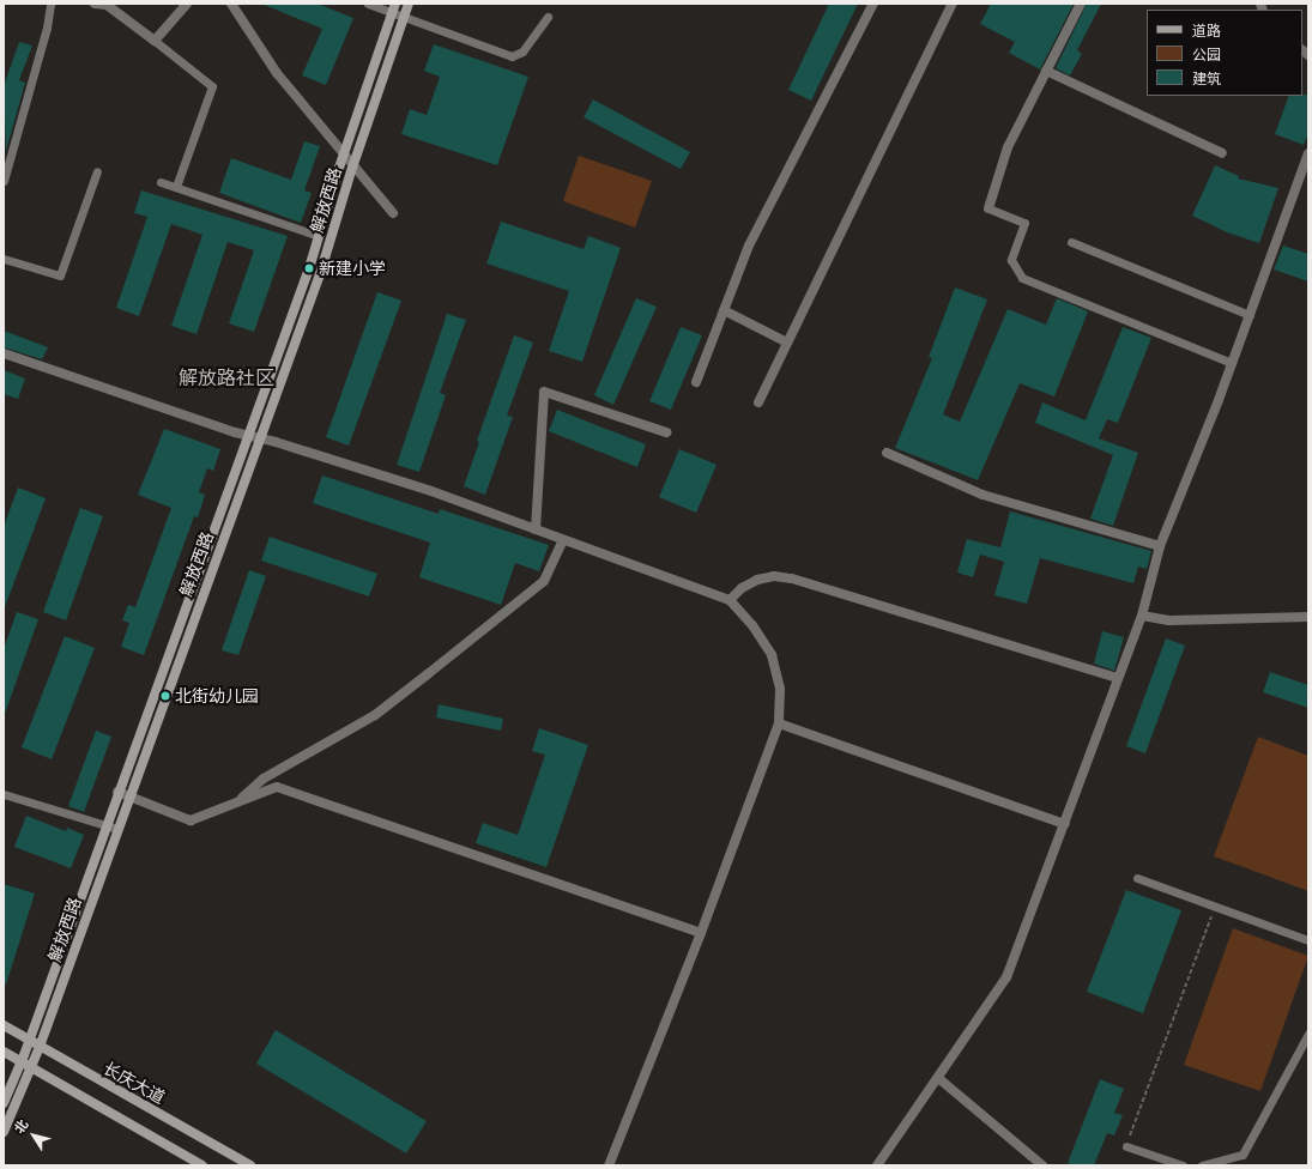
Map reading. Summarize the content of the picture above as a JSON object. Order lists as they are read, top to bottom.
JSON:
{
  "streets": {
    "street": ["解放西路", "长庆大道"]
  },
  "crossings": [
    ["解放西路", "长庆大道"]
  ],
  "districts": ["解放路社区"],
  "places": ["新建小学", "北街幼儿园"],
  "legend": ["道路", "公园", "建筑"],
  "north": "top left"
}
